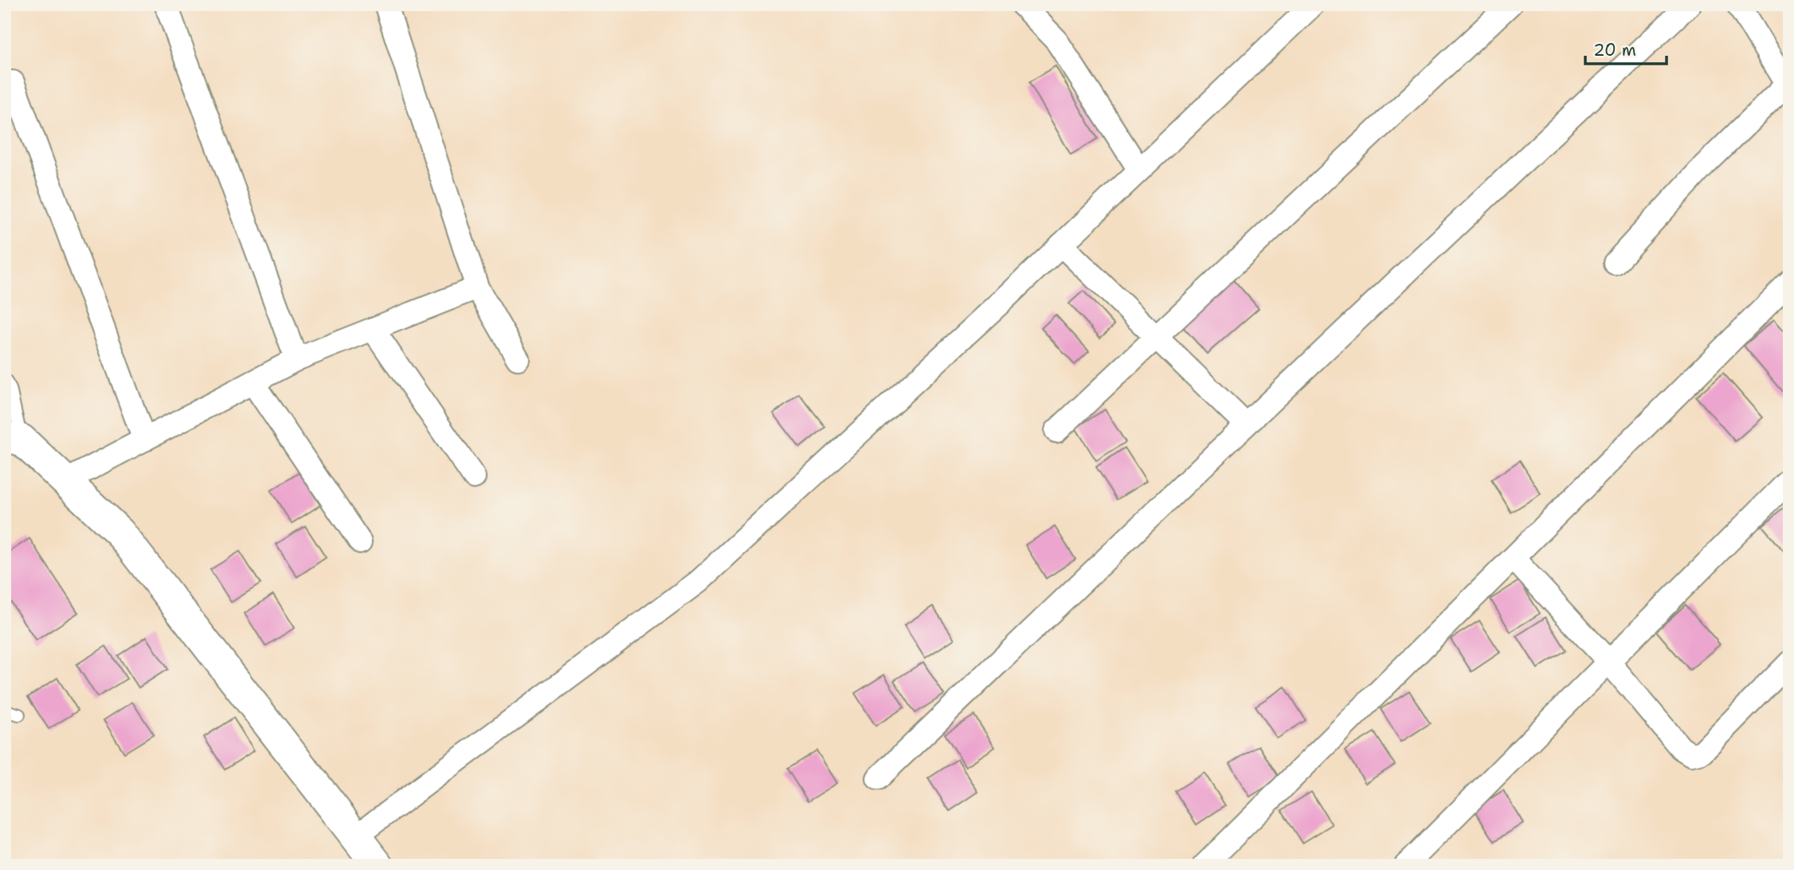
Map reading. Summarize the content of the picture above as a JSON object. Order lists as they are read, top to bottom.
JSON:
{
  "scale_bar": "20 m"
}
